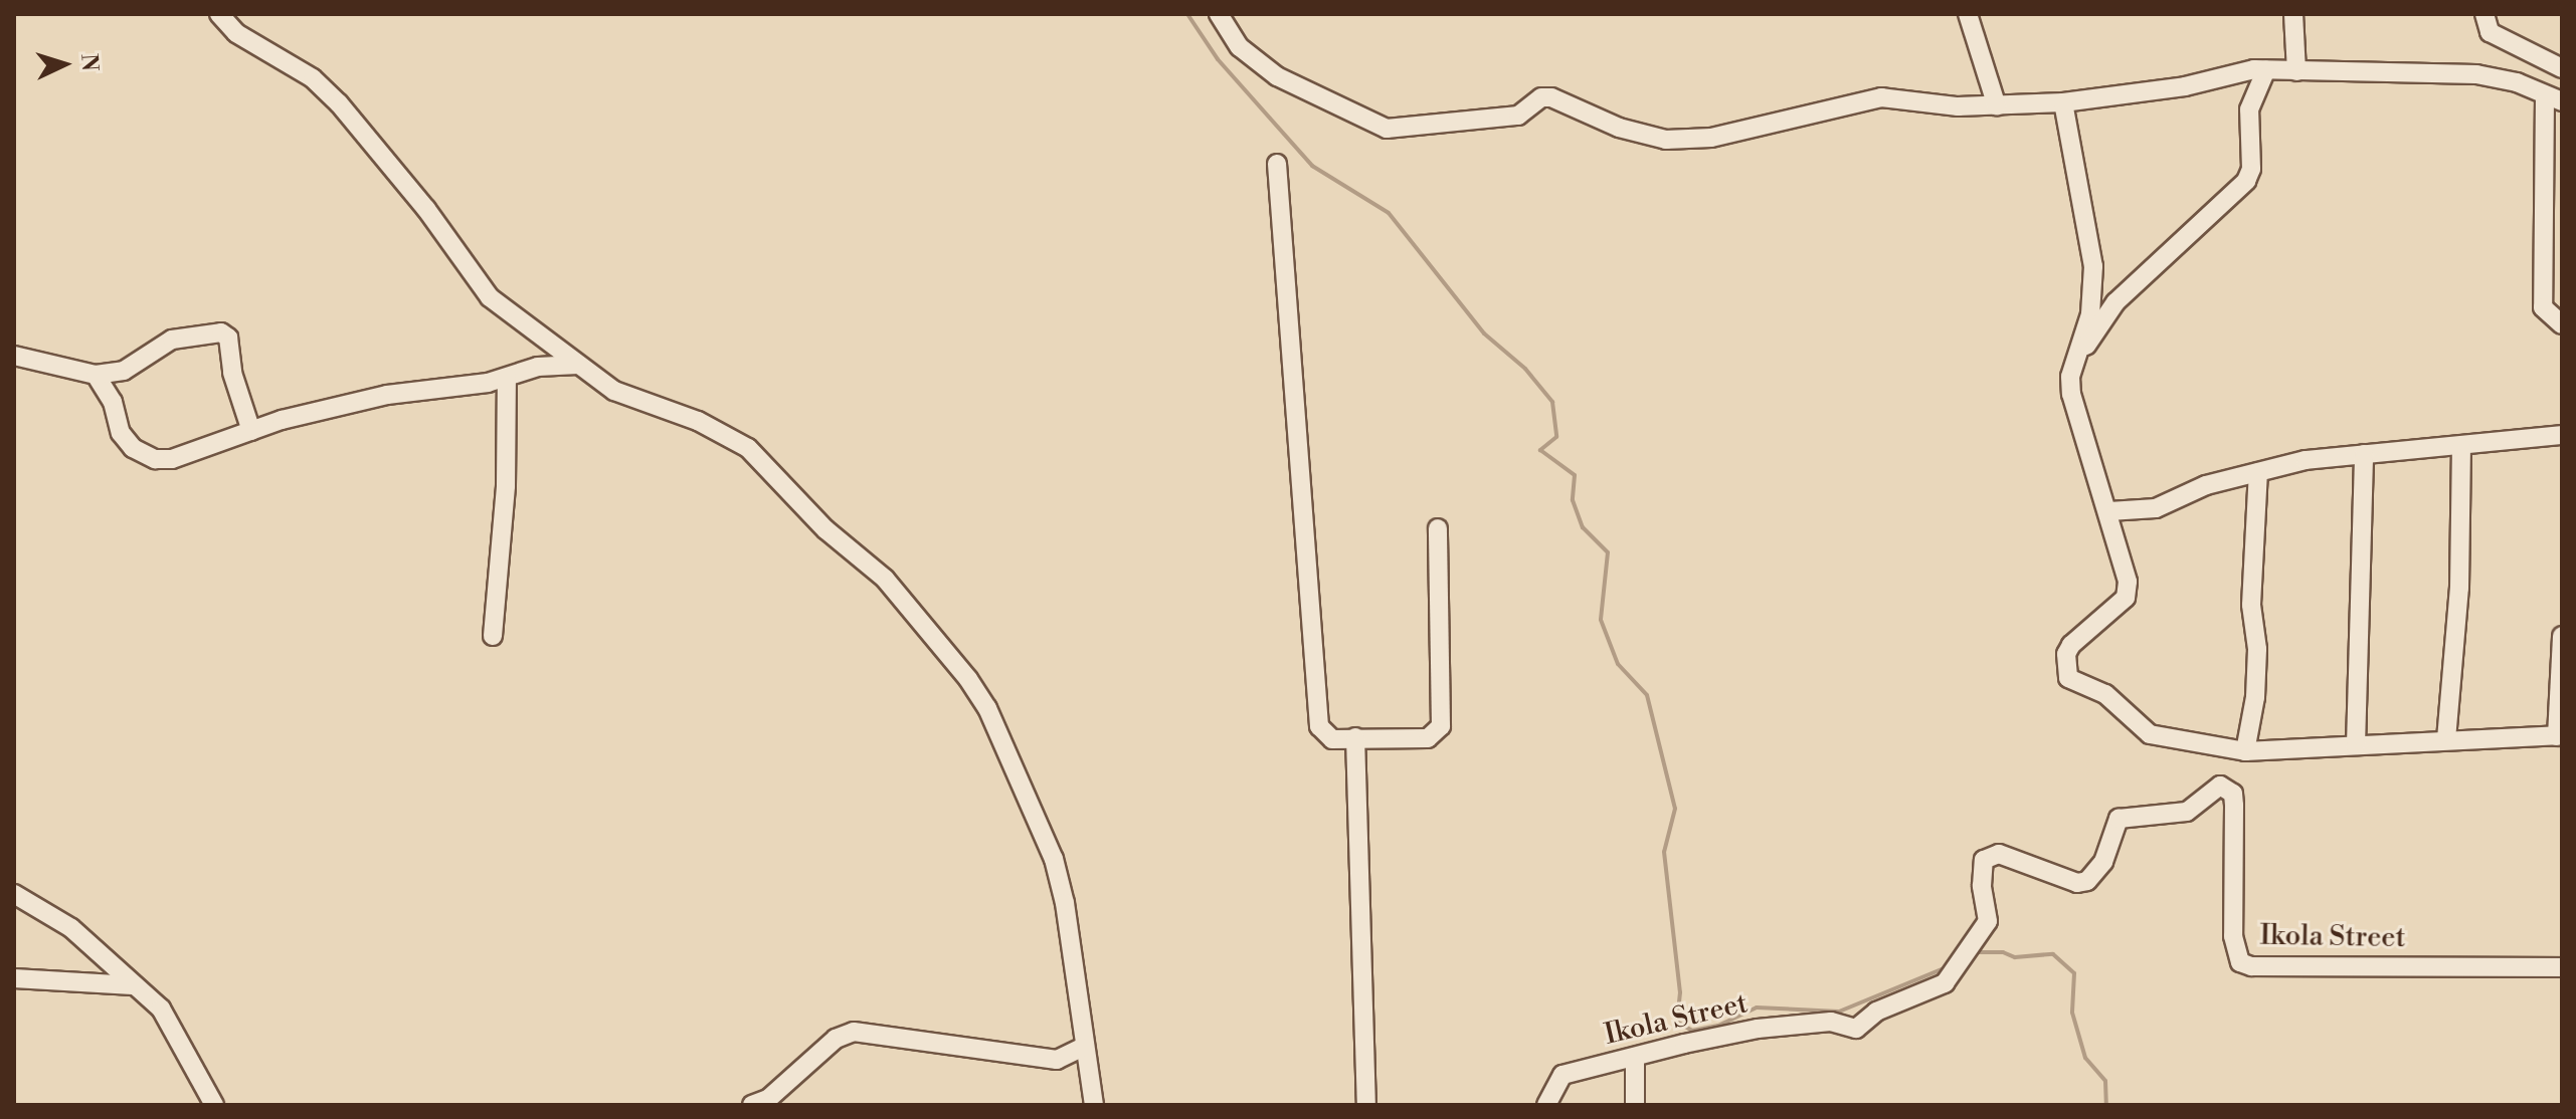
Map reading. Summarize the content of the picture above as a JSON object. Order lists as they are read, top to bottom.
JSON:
{
  "streets": {
    "street": ["Ikola Street"]
  },
  "north": "right"
}
